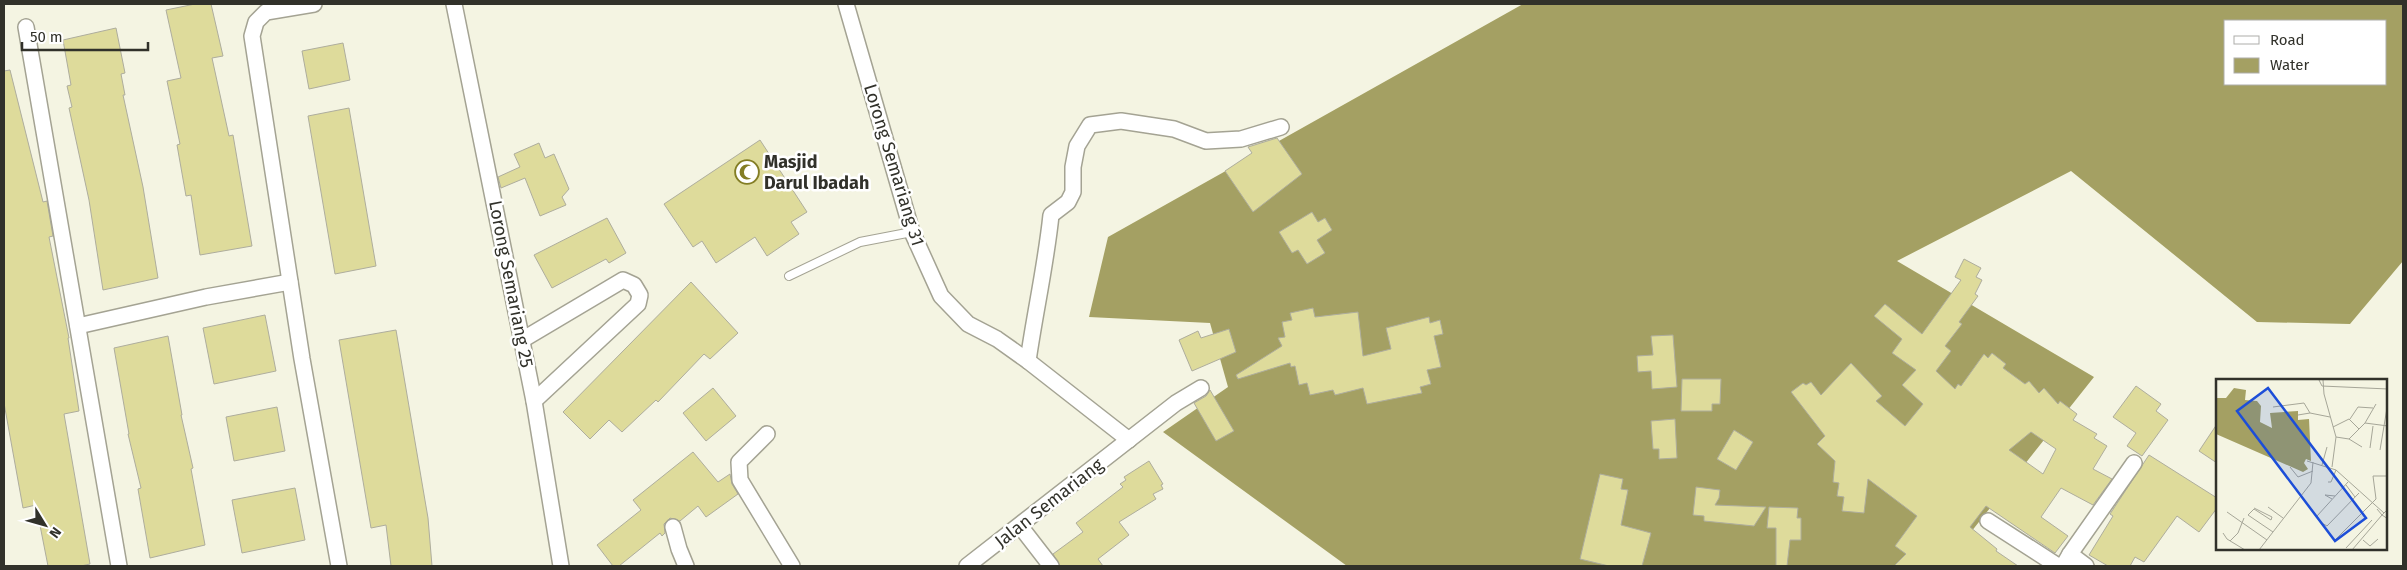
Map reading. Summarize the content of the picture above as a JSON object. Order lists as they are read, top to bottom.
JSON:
{
  "streets": {
    "street": ["Lorong Semariang 31", "Lorong Semariang 25", "Jalan Semariang"]
  },
  "crossings": [
    ["Lorong Semariang 31", "Jalan Semariang"]
  ],
  "places": {
    "mosque": ["Masjid Darul Ibadah"]
  },
  "legend": ["Road", "Water"],
  "scale_bar": "50 m",
  "north": "bottom right"
}
